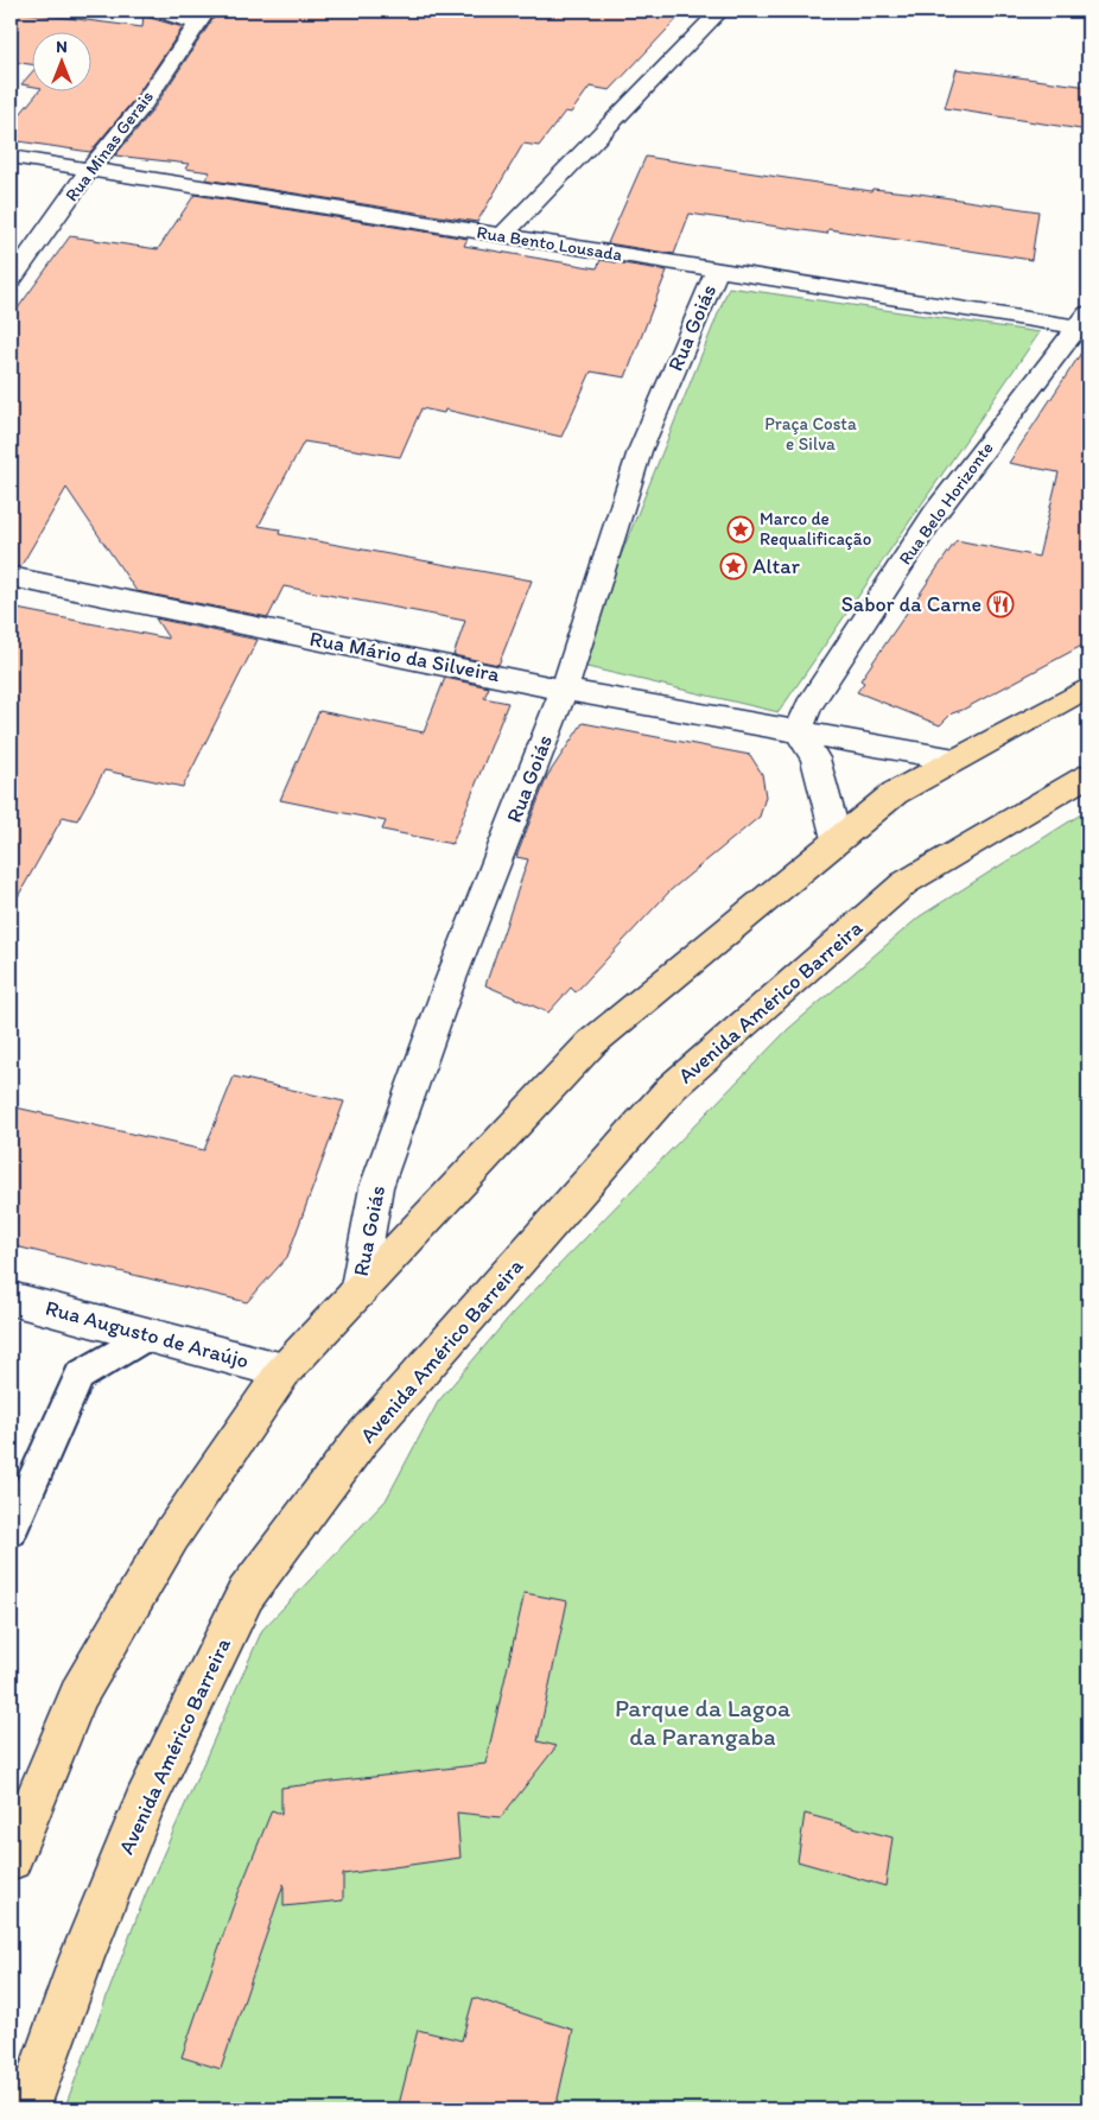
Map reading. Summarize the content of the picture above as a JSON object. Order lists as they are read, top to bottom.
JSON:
{
  "streets": {
    "main road": ["Avenida Américo Barreira"],
    "street": [
      "Rua Minas Gerais",
      "Rua Bento Lousada",
      "Rua Goiás",
      "Rua Belo Horizonte",
      "Rua Mário da Silveira",
      "Rua Augusto de Araújo"
    ]
  },
  "crossings": [
    ["Rua Minas Gerais", "Rua Bento Lousada"],
    ["Rua Bento Lousada", "Rua Goiás"],
    ["Rua Bento Lousada", "Rua Belo Horizonte"],
    ["Rua Goiás", "Rua Mário da Silveira"],
    ["Rua Belo Horizonte", "Rua Mário da Silveira"]
  ],
  "parks": ["Praça Costa e Silva", "Parque da Lagoa da Parangaba"],
  "places": {
    "place": ["Marco de Requalificação", "Altar"],
    "restaurant": ["Sabor da Carne"]
  },
  "north": "top"
}
